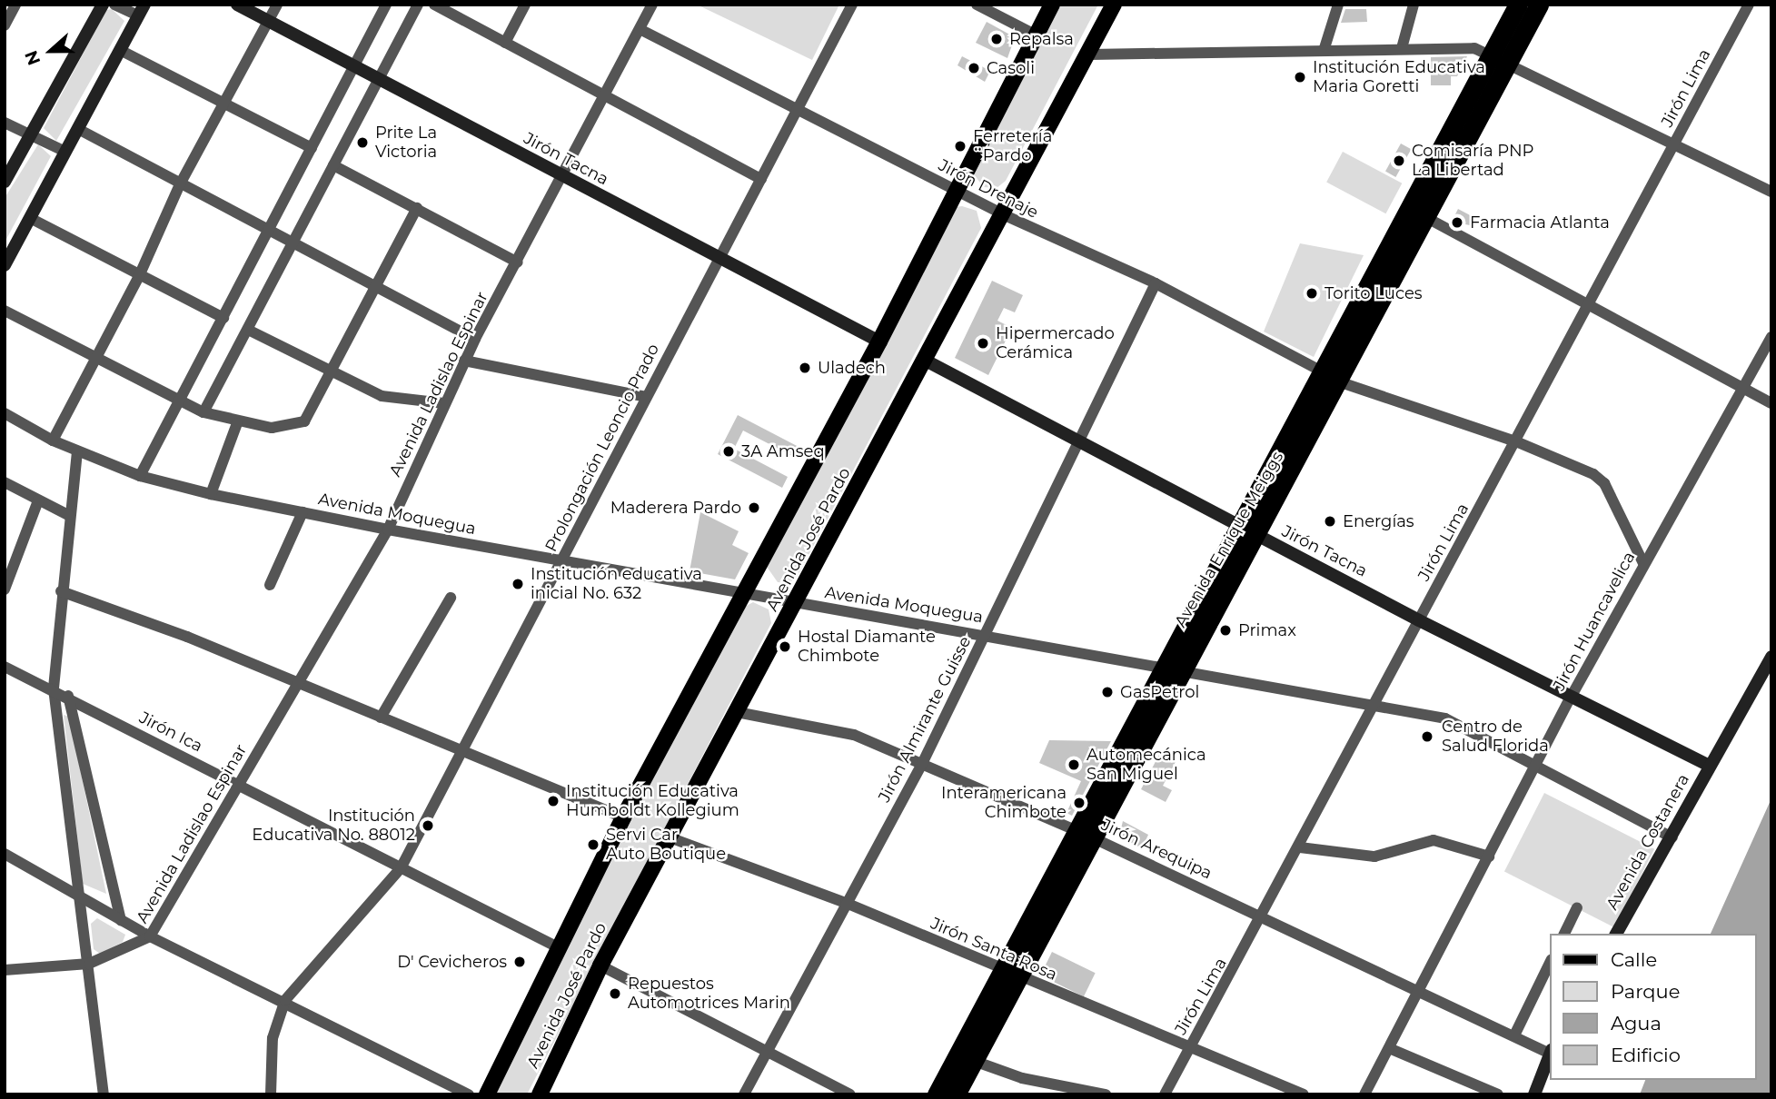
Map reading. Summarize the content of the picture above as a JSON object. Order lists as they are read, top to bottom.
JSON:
{
  "streets": {
    "highway": ["Avenida Enrique Meiggs"],
    "main road": ["Avenida José Pardo"],
    "street": [
      "Jirón Lima",
      "Jirón Tacna",
      "Jirón Drenaje",
      "Avenida Ladislao Espinar",
      "Prolongación Leoncio Prado",
      "Avenida Moquegua",
      "Jirón Huancavelica",
      "Jirón Almirante Guisse",
      "Jirón Ica",
      "Avenida Costanera",
      "Jirón Arequipa",
      "Jirón Santa Rosa"
    ]
  },
  "crossings": [
    ["Jirón Lima", "Jirón Tacna"],
    ["Jirón Lima", "Avenida Moquegua"],
    ["Jirón Lima", "Jirón Arequipa"],
    ["Jirón Lima", "Jirón Santa Rosa"],
    ["Jirón Tacna", "Avenida Ladislao Espinar"],
    ["Jirón Tacna", "Prolongación Leoncio Prado"],
    ["Jirón Tacna", "Avenida José Pardo"],
    ["Jirón Tacna", "Avenida Enrique Meiggs"],
    ["Jirón Tacna", "Jirón Huancavelica"],
    ["Jirón Tacna", "Jirón Almirante Guisse"],
    ["Jirón Tacna", "Avenida Costanera"],
    ["Jirón Drenaje", "Avenida Ladislao Espinar"],
    ["Jirón Drenaje", "Prolongación Leoncio Prado"],
    ["Jirón Drenaje", "Avenida José Pardo"],
    ["Jirón Drenaje", "Avenida Enrique Meiggs"],
    ["Jirón Drenaje", "Jirón Almirante Guisse"],
    ["Avenida Ladislao Espinar", "Avenida Moquegua"],
    ["Avenida Ladislao Espinar", "Jirón Ica"],
    ["Prolongación Leoncio Prado", "Avenida Moquegua"],
    ["Prolongación Leoncio Prado", "Jirón Ica"],
    ["Avenida Moquegua", "Avenida José Pardo"],
    ["Avenida Moquegua", "Avenida Enrique Meiggs"],
    ["Avenida Moquegua", "Jirón Huancavelica"],
    ["Avenida Moquegua", "Jirón Almirante Guisse"],
    ["Avenida Moquegua", "Avenida Costanera"],
    ["Avenida José Pardo", "Jirón Ica"],
    ["Avenida José Pardo", "Jirón Arequipa"],
    ["Avenida José Pardo", "Jirón Santa Rosa"],
    ["Avenida Enrique Meiggs", "Jirón Arequipa"],
    ["Avenida Enrique Meiggs", "Jirón Santa Rosa"],
    ["Jirón Huancavelica", "Jirón Arequipa"],
    ["Jirón Almirante Guisse", "Jirón Arequipa"],
    ["Jirón Almirante Guisse", "Jirón Santa Rosa"]
  ],
  "places": [
    "Repalsa",
    "Casoli",
    "Institución Educativa Maria Goretti",
    "Prite La Victoria",
    "Ferretería ¨Pardo",
    "Comisaría PNP La Libertad",
    "Farmacia Atlanta",
    "Torito Luces",
    "Hipermercado Cerámica",
    "Uladech",
    "3A Amseq",
    "Maderera Pardo",
    "Energías",
    "Institución educativa inicial No. 632",
    "Primax",
    "Hostal Diamante Chimbote",
    "GasPetrol",
    "Centro de Salud Florida",
    "Automecánica San Miguel",
    "Institución Educativa Humboldt Kollegium",
    "Interamericana Chimbote",
    "Institución Educativa No. 88012",
    "Servi Car Auto Boutique",
    "D' Cevicheros",
    "Repuestos Automotrices Marin"
  ],
  "legend": [
    "Calle",
    "Parque",
    "Agua",
    "Edificio"
  ],
  "north": "left"
}
